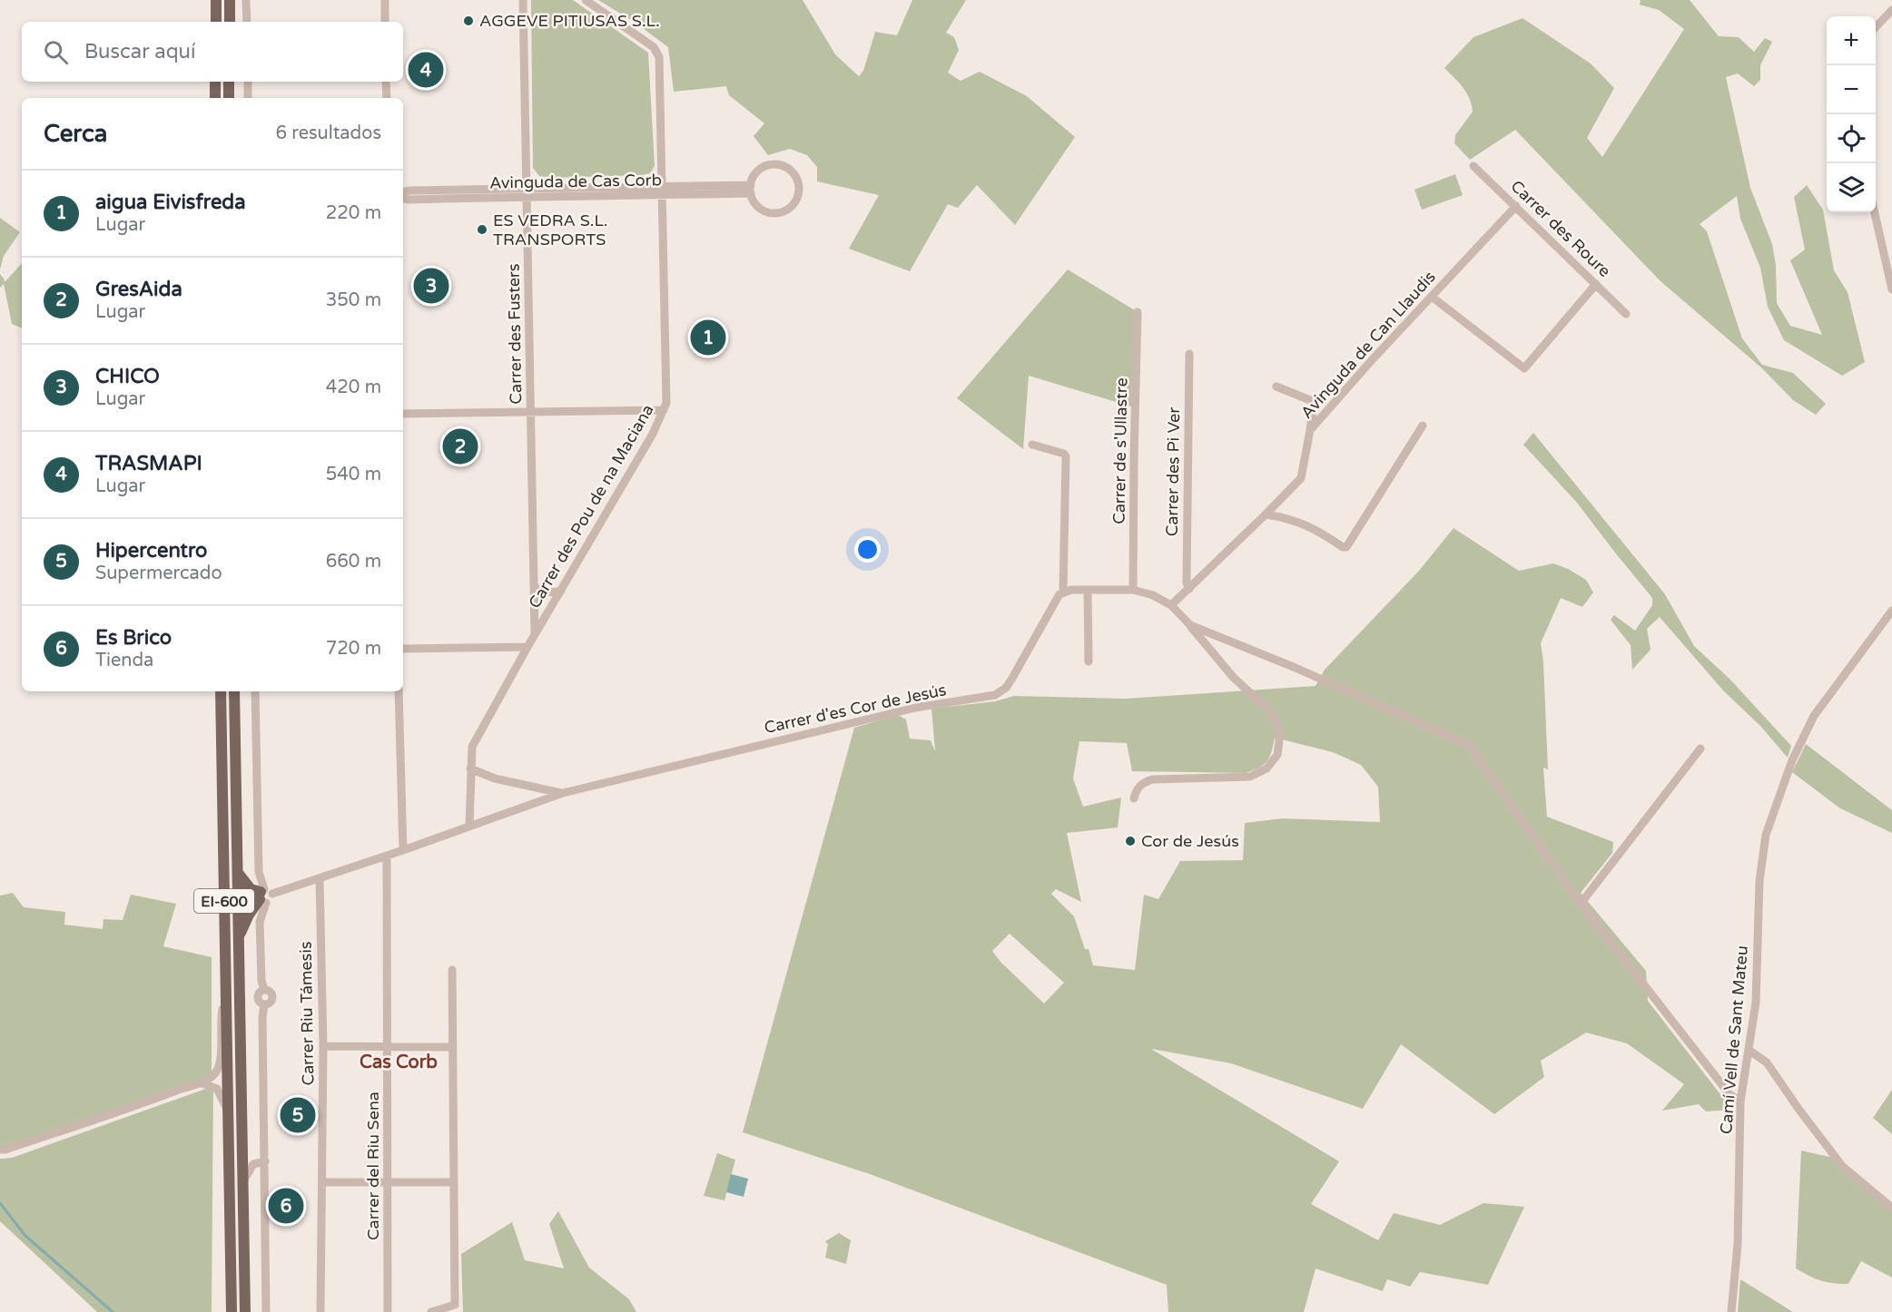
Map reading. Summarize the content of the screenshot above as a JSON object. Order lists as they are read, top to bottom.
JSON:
{
  "streets": {
    "main road": ["EI-600"],
    "street": [
      "Avinguda de Cas Corb",
      "Carrer des Roure",
      "Carrer des Fusters",
      "Avinguda de Can Llaudis",
      "Carrer de s'Ullastre",
      "Carrer des Pi Ver",
      "Carrer des Pou de na Maciana",
      "Carrer d'es Cor de Jesús",
      "Carrer Riu Támesis",
      "Camí Vell de Sant Mateu",
      "Carrer del Riu Sena"
    ]
  },
  "crossings": [
    ["Avinguda de Cas Corb", "Carrer des Fusters"],
    ["Avinguda de Cas Corb", "Carrer des Pou de na Maciana"],
    ["Carrer des Roure", "Avinguda de Can Llaudis"],
    ["Carrer des Fusters", "Carrer des Pou de na Maciana"],
    ["Avinguda de Can Llaudis", "Carrer des Pi Ver"],
    ["Carrer des Pou de na Maciana", "Carrer d'es Cor de Jesús"],
    ["Carrer d'es Cor de Jesús", "Carrer Riu Támesis"],
    ["Carrer d'es Cor de Jesús", "Carrer del Riu Sena"]
  ],
  "districts": ["Cas Corb"],
  "places": ["AGGEVE PITIUSAS S.L.", "ES VEDRA S.L. TRANSPORTS", "Cor de Jesús"],
  "page": {
    "map_buttons": ["+", "−"],
    "search": "Buscar aquí",
    "pins": [
      "4",
      "3",
      "1",
      "2",
      "5",
      "6"
    ],
    "heading": ["Cerca", "6 resultados"],
    "list": [
      {
        "mark": "1",
        "name": "aigua Eivisfreda",
        "note": "Lugar",
        "value": "220 m"
      },
      {
        "mark": "2",
        "name": "GresAida",
        "note": "Lugar",
        "value": "350 m"
      },
      {
        "mark": "3",
        "name": "CHICO",
        "note": "Lugar",
        "value": "420 m"
      },
      {
        "mark": "4",
        "name": "TRASMAPI",
        "note": "Lugar",
        "value": "540 m"
      },
      {
        "mark": "5",
        "name": "Hipercentro",
        "note": "Supermercado",
        "value": "660 m"
      },
      {
        "mark": "6",
        "name": "Es Brico",
        "note": "Tienda",
        "value": "720 m"
      }
    ]
  }
}
